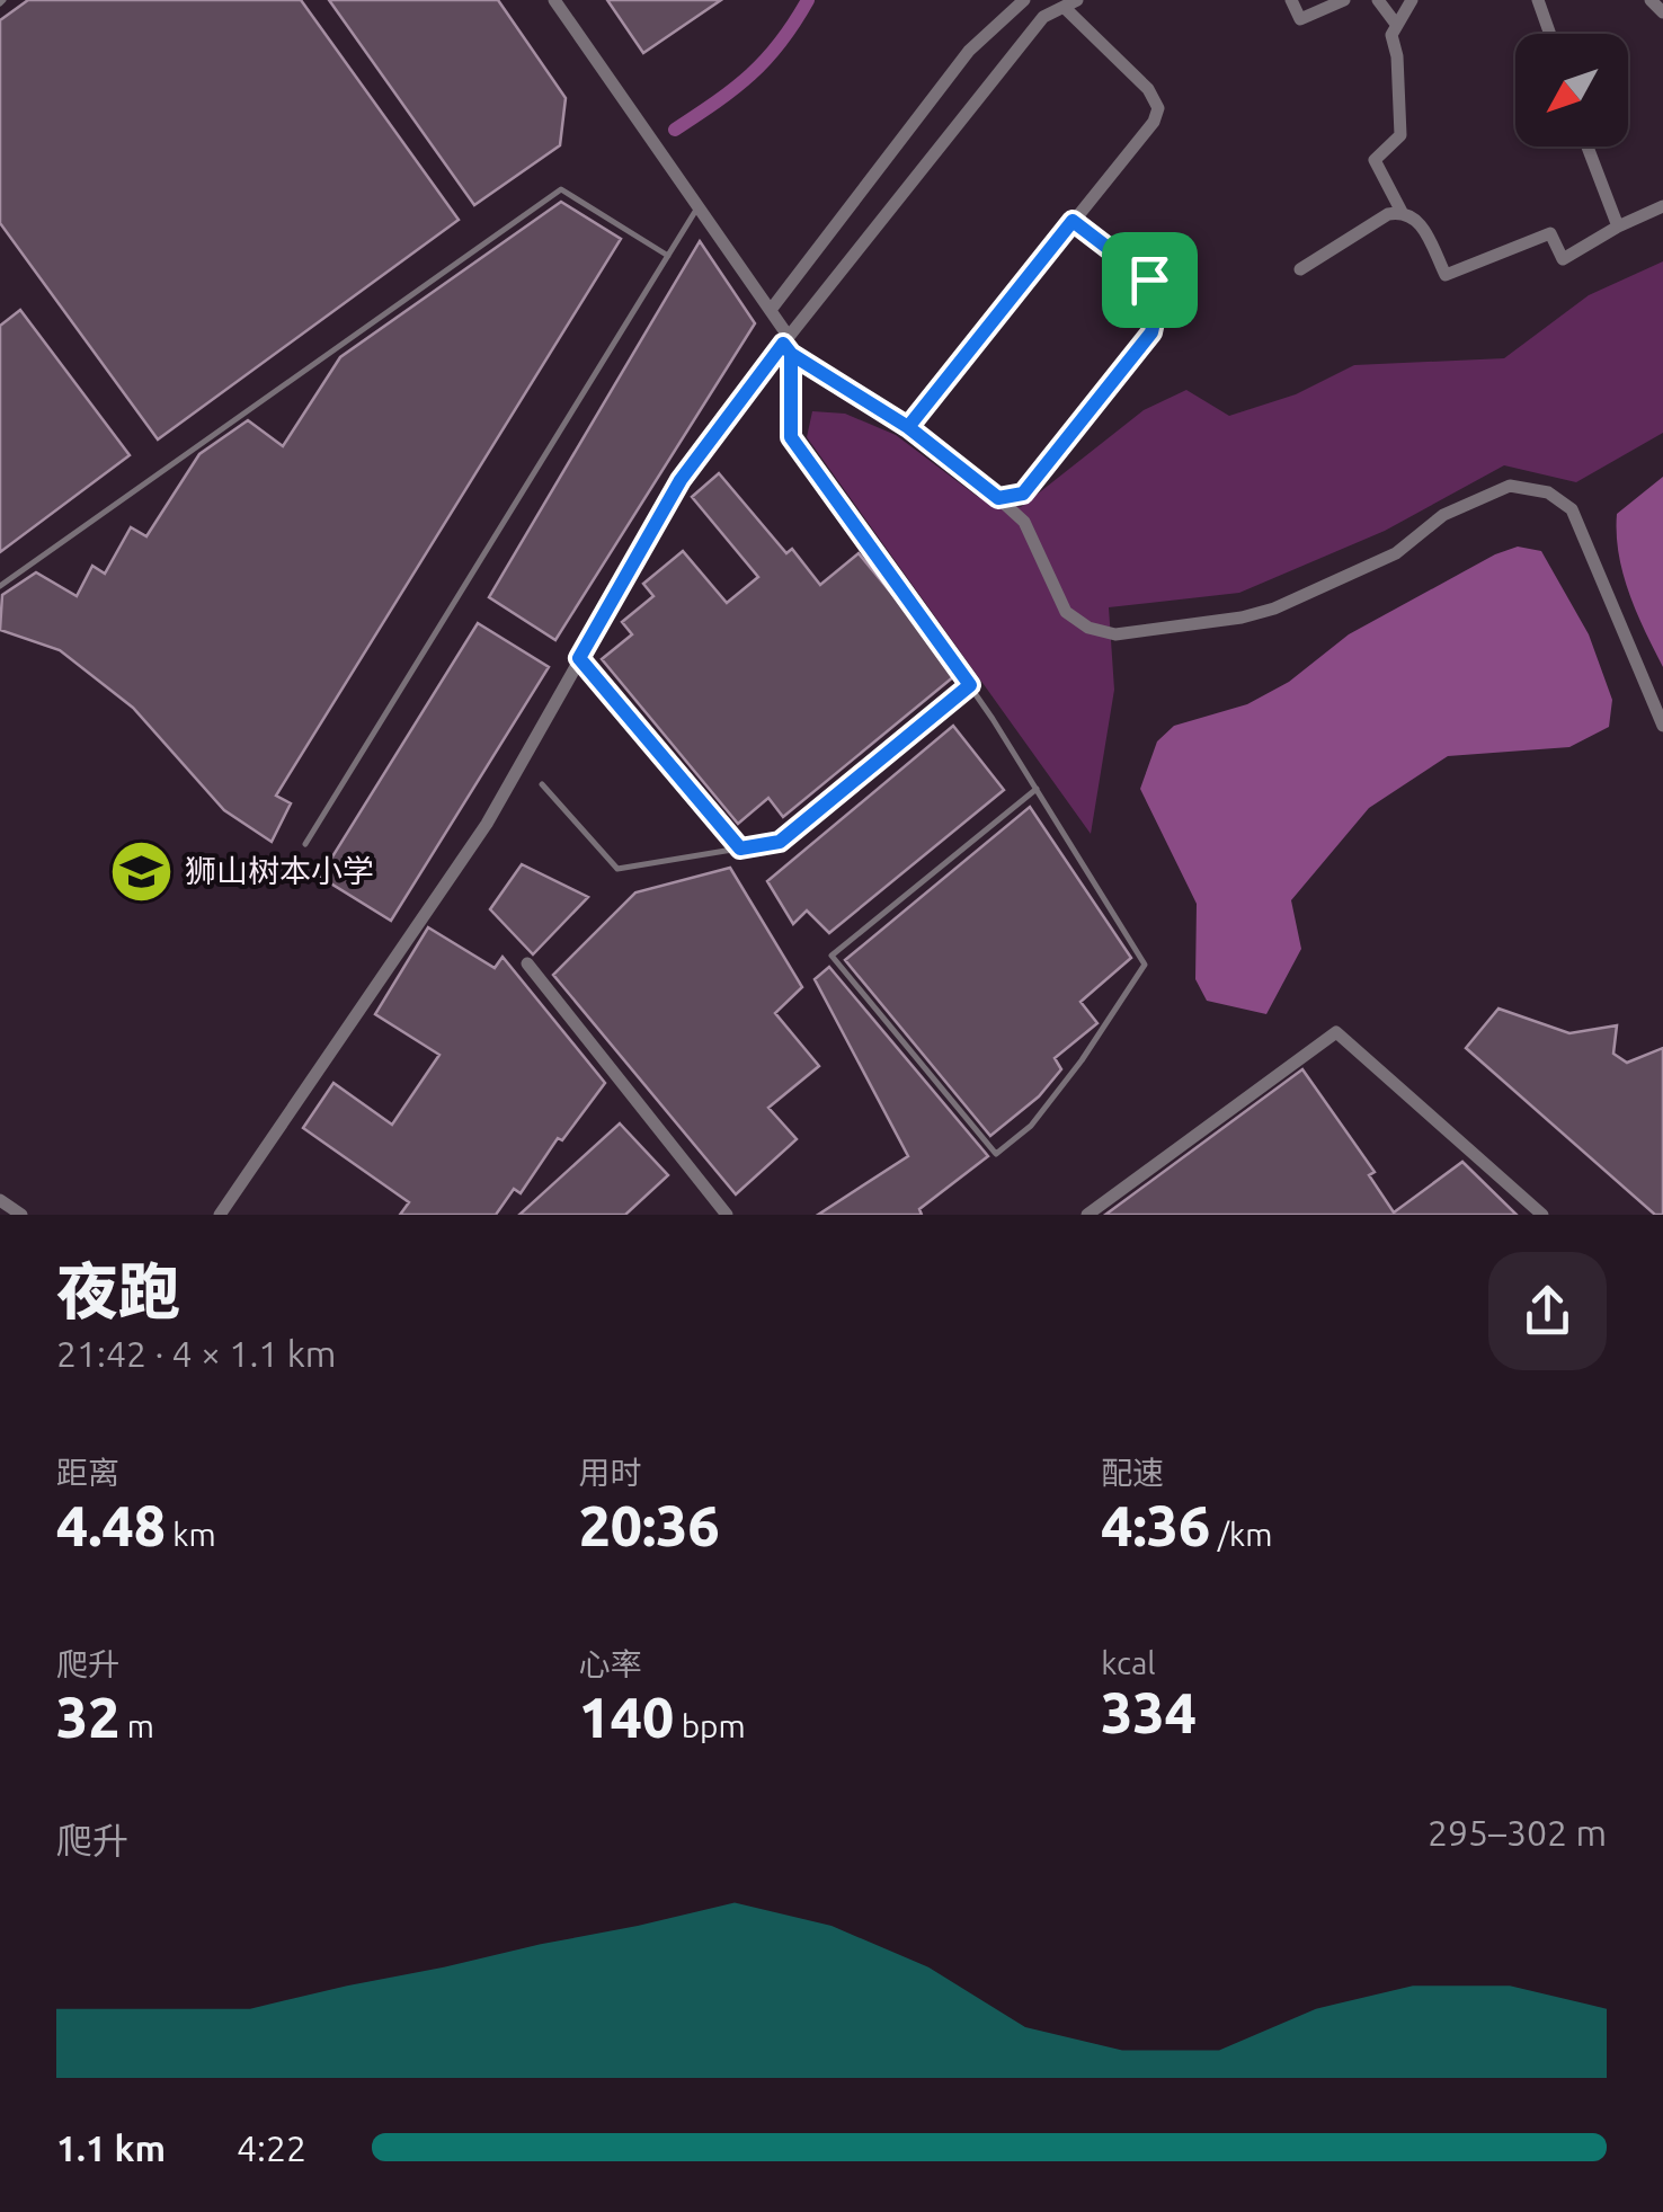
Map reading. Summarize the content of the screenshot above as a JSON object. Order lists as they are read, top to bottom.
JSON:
{
  "places": {
    "school or university": ["狮山树本小学"]
  },
  "north": "bottom left",
  "page": {
    "heading": ["夜跑", "21:42 · 4 × 1.1 km"],
    "stats": [
      ["距离", "4.48 km"],
      ["用时", "20:36"],
      ["配速", "4:36 /km"],
      ["爬升", "32 m"],
      ["心率", "140 bpm"],
      ["kcal", "334"]
    ],
    "chart": ["爬升", "295–302 m"],
    "list": [
      {
        "name": "1.1 km",
        "note": "4:22"
      }
    ]
  }
}
